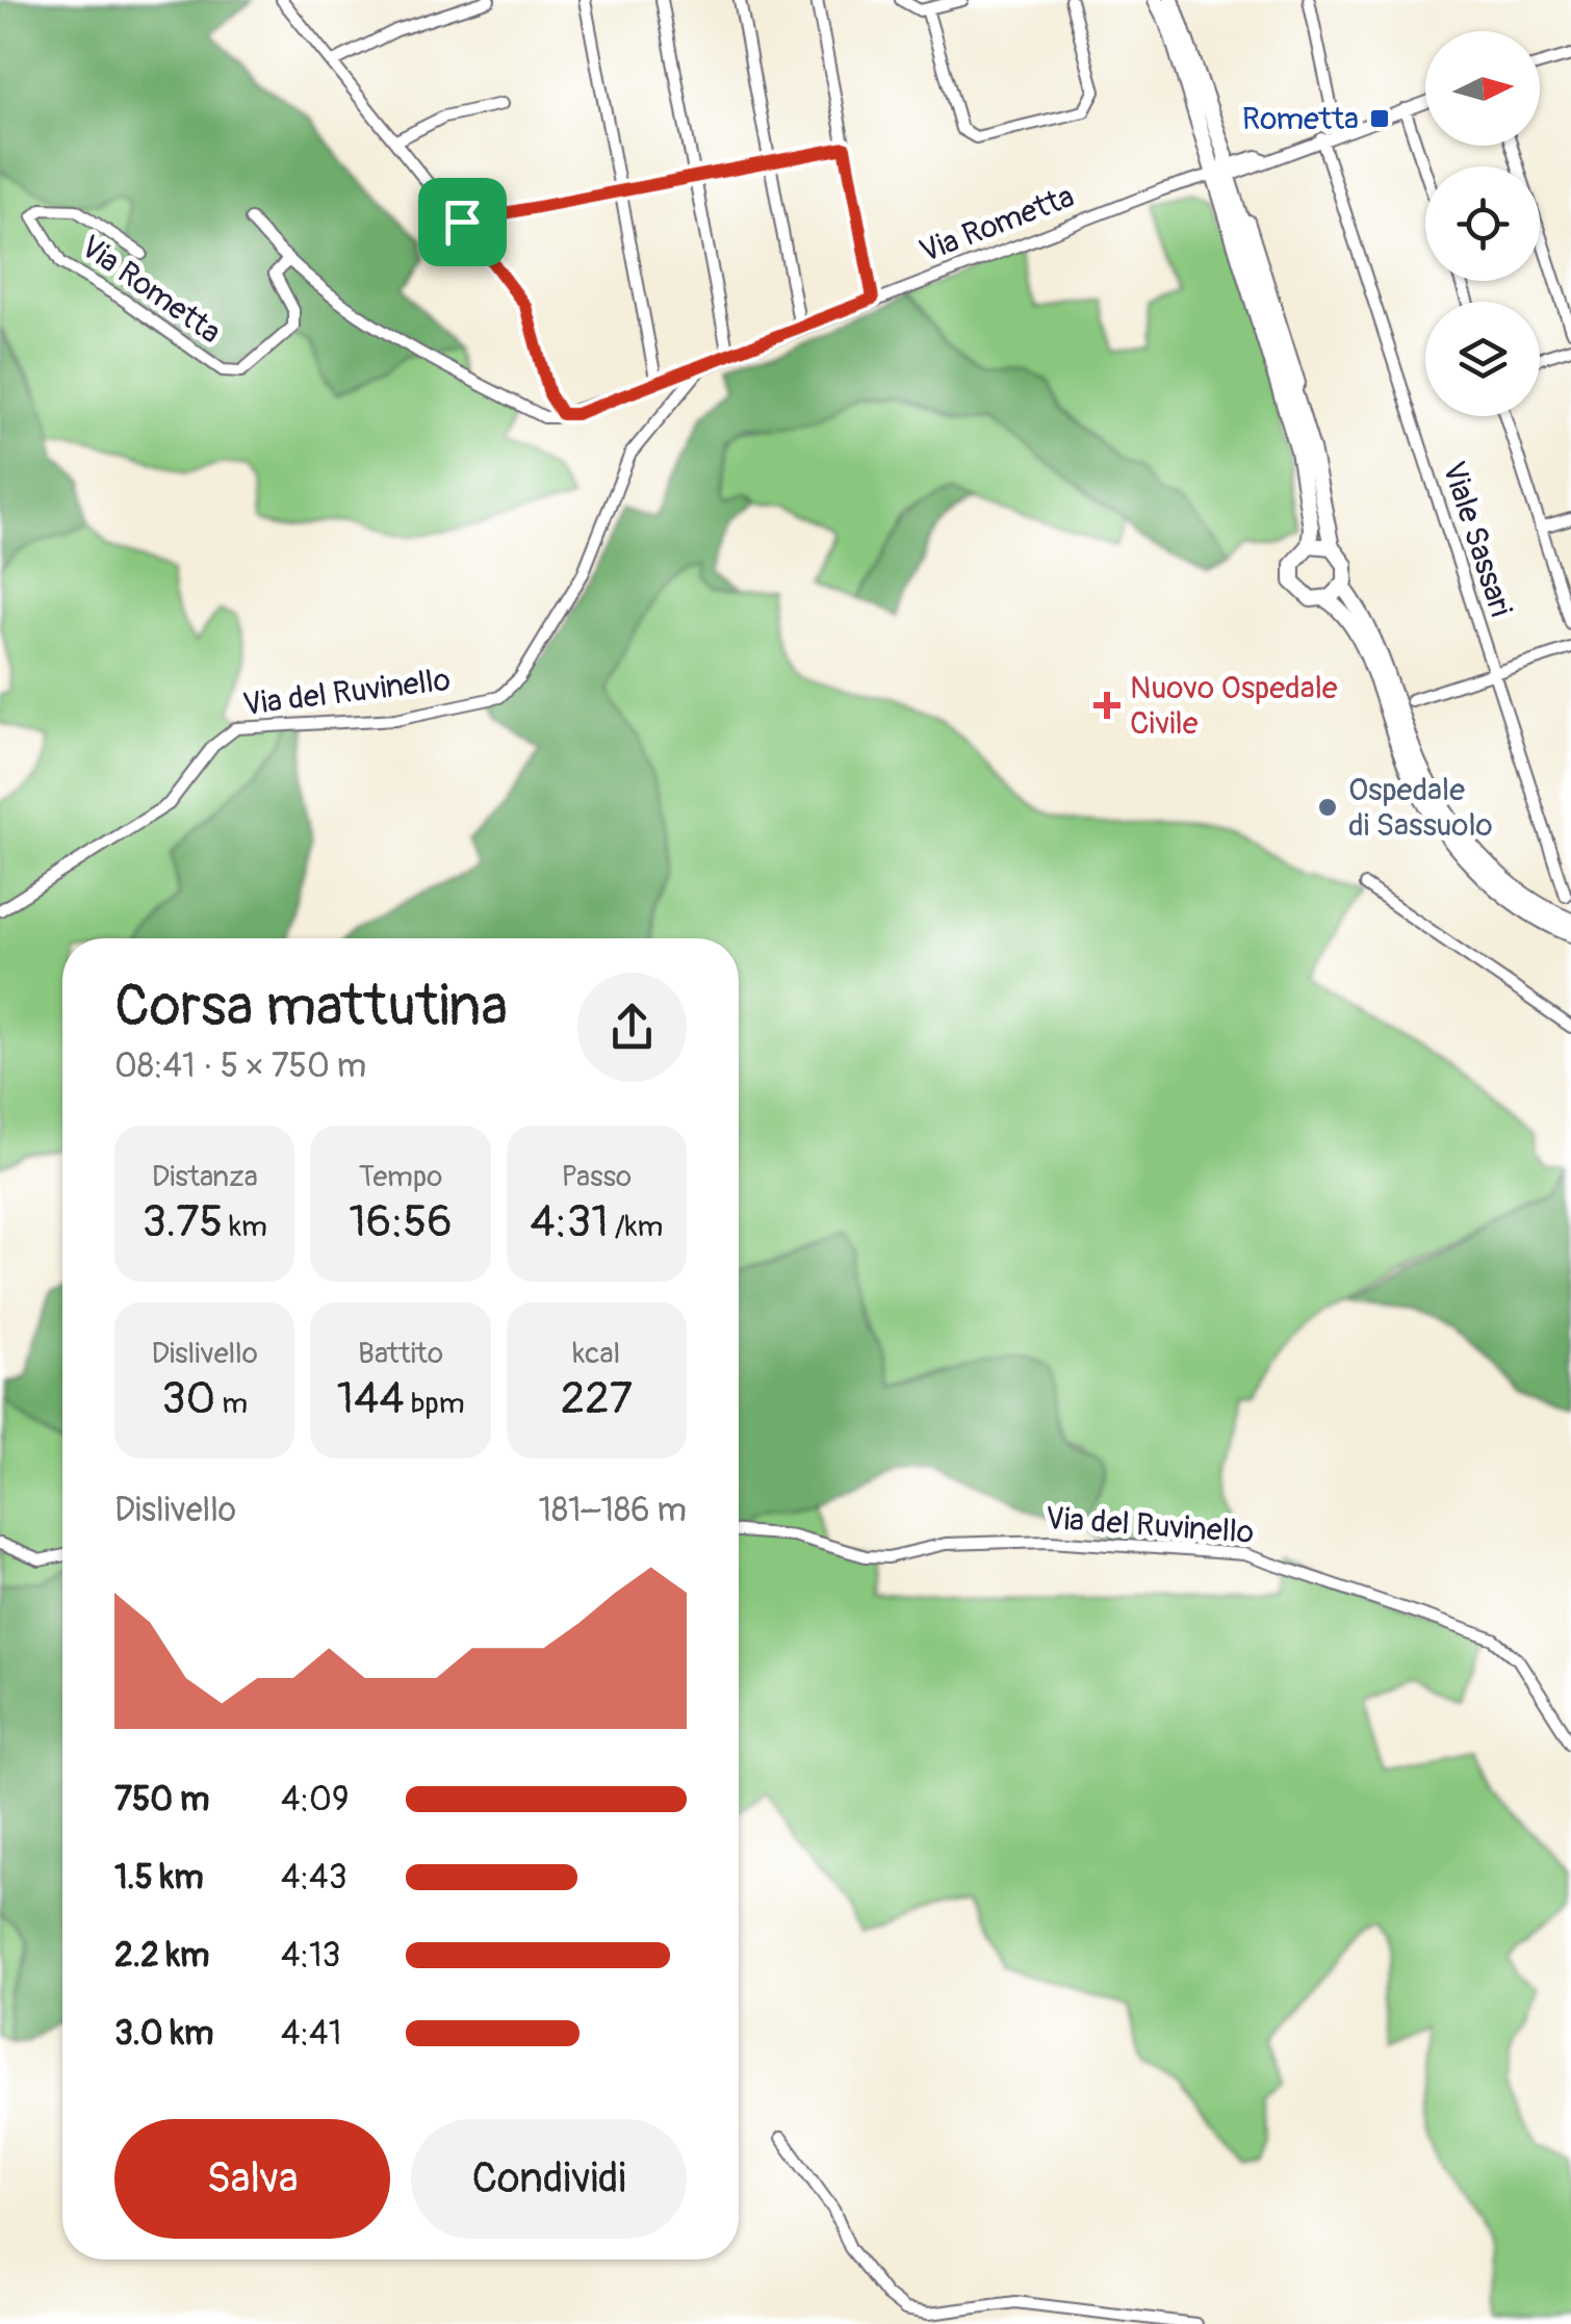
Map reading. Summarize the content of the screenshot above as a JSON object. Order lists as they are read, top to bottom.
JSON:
{
  "streets": {
    "street": ["Via Rometta", "Viale Sassari", "Via del Ruvinello"]
  },
  "crossings": [
    ["Via Rometta", "Viale Sassari"],
    ["Via Rometta", "Via del Ruvinello"]
  ],
  "places": {
    "transit": ["Rometta"],
    "health": ["Nuovo Ospedale Civile"],
    "other": ["Ospedale di Sassuolo"]
  },
  "north": "right",
  "page": {
    "heading": ["Corsa mattutina", "08:41 · 5 × 750 m"],
    "stats": [
      ["Distanza", "3.75 km"],
      ["Tempo", "16:56"],
      ["Passo", "4:31 /km"],
      ["Dislivello", "30 m"],
      ["Battito", "144 bpm"],
      ["kcal", "227"]
    ],
    "chart": ["Dislivello", "181–186 m"],
    "list": [
      {
        "name": "750 m",
        "note": "4:09"
      },
      {
        "name": "1.5 km",
        "note": "4:43"
      },
      {
        "name": "2.2 km",
        "note": "4:13"
      },
      {
        "name": "3.0 km",
        "note": "4:41"
      }
    ],
    "buttons": ["Salva", "Condividi"]
  }
}
